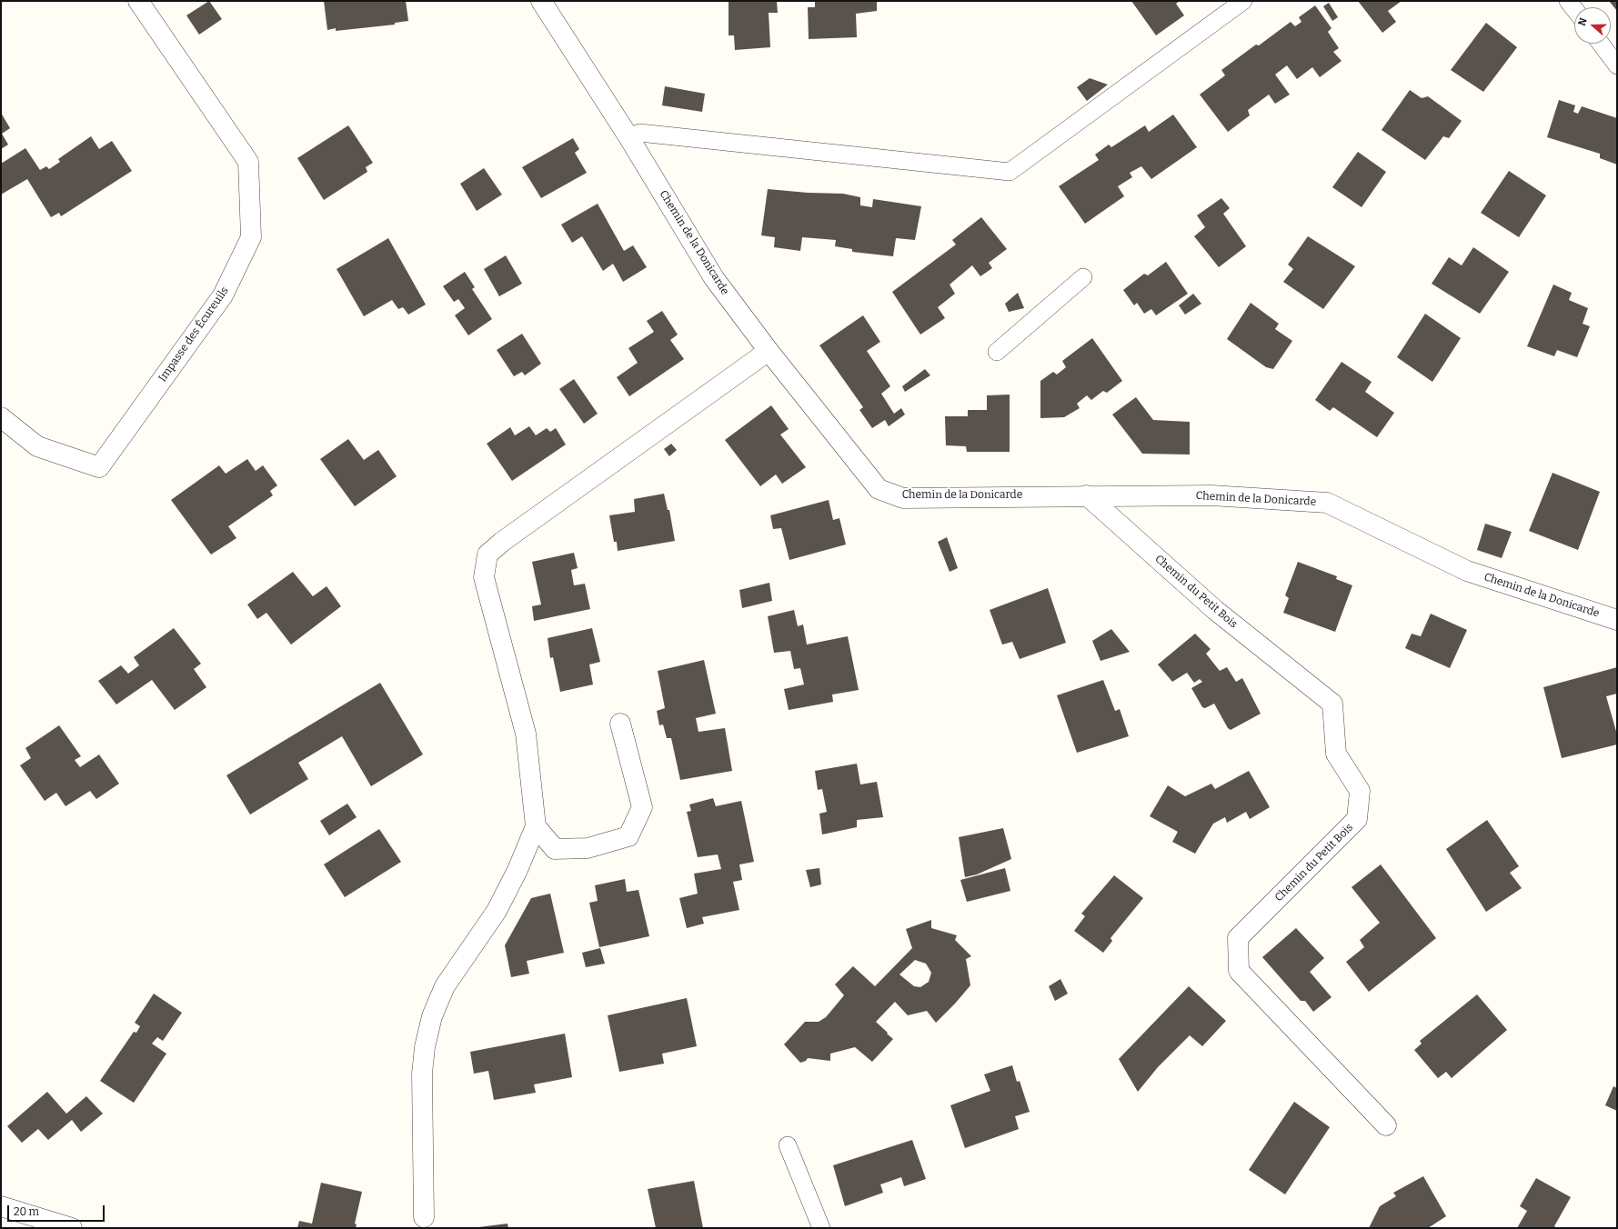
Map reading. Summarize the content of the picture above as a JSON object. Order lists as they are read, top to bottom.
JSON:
{
  "streets": {
    "street": ["Chemin de la Donicarde", "Impasse des Écureuils", "Chemin du Petit Bois"]
  },
  "crossings": [
    ["Chemin de la Donicarde", "Chemin du Petit Bois"]
  ],
  "scale_bar": "20 m",
  "north": "left"
}
